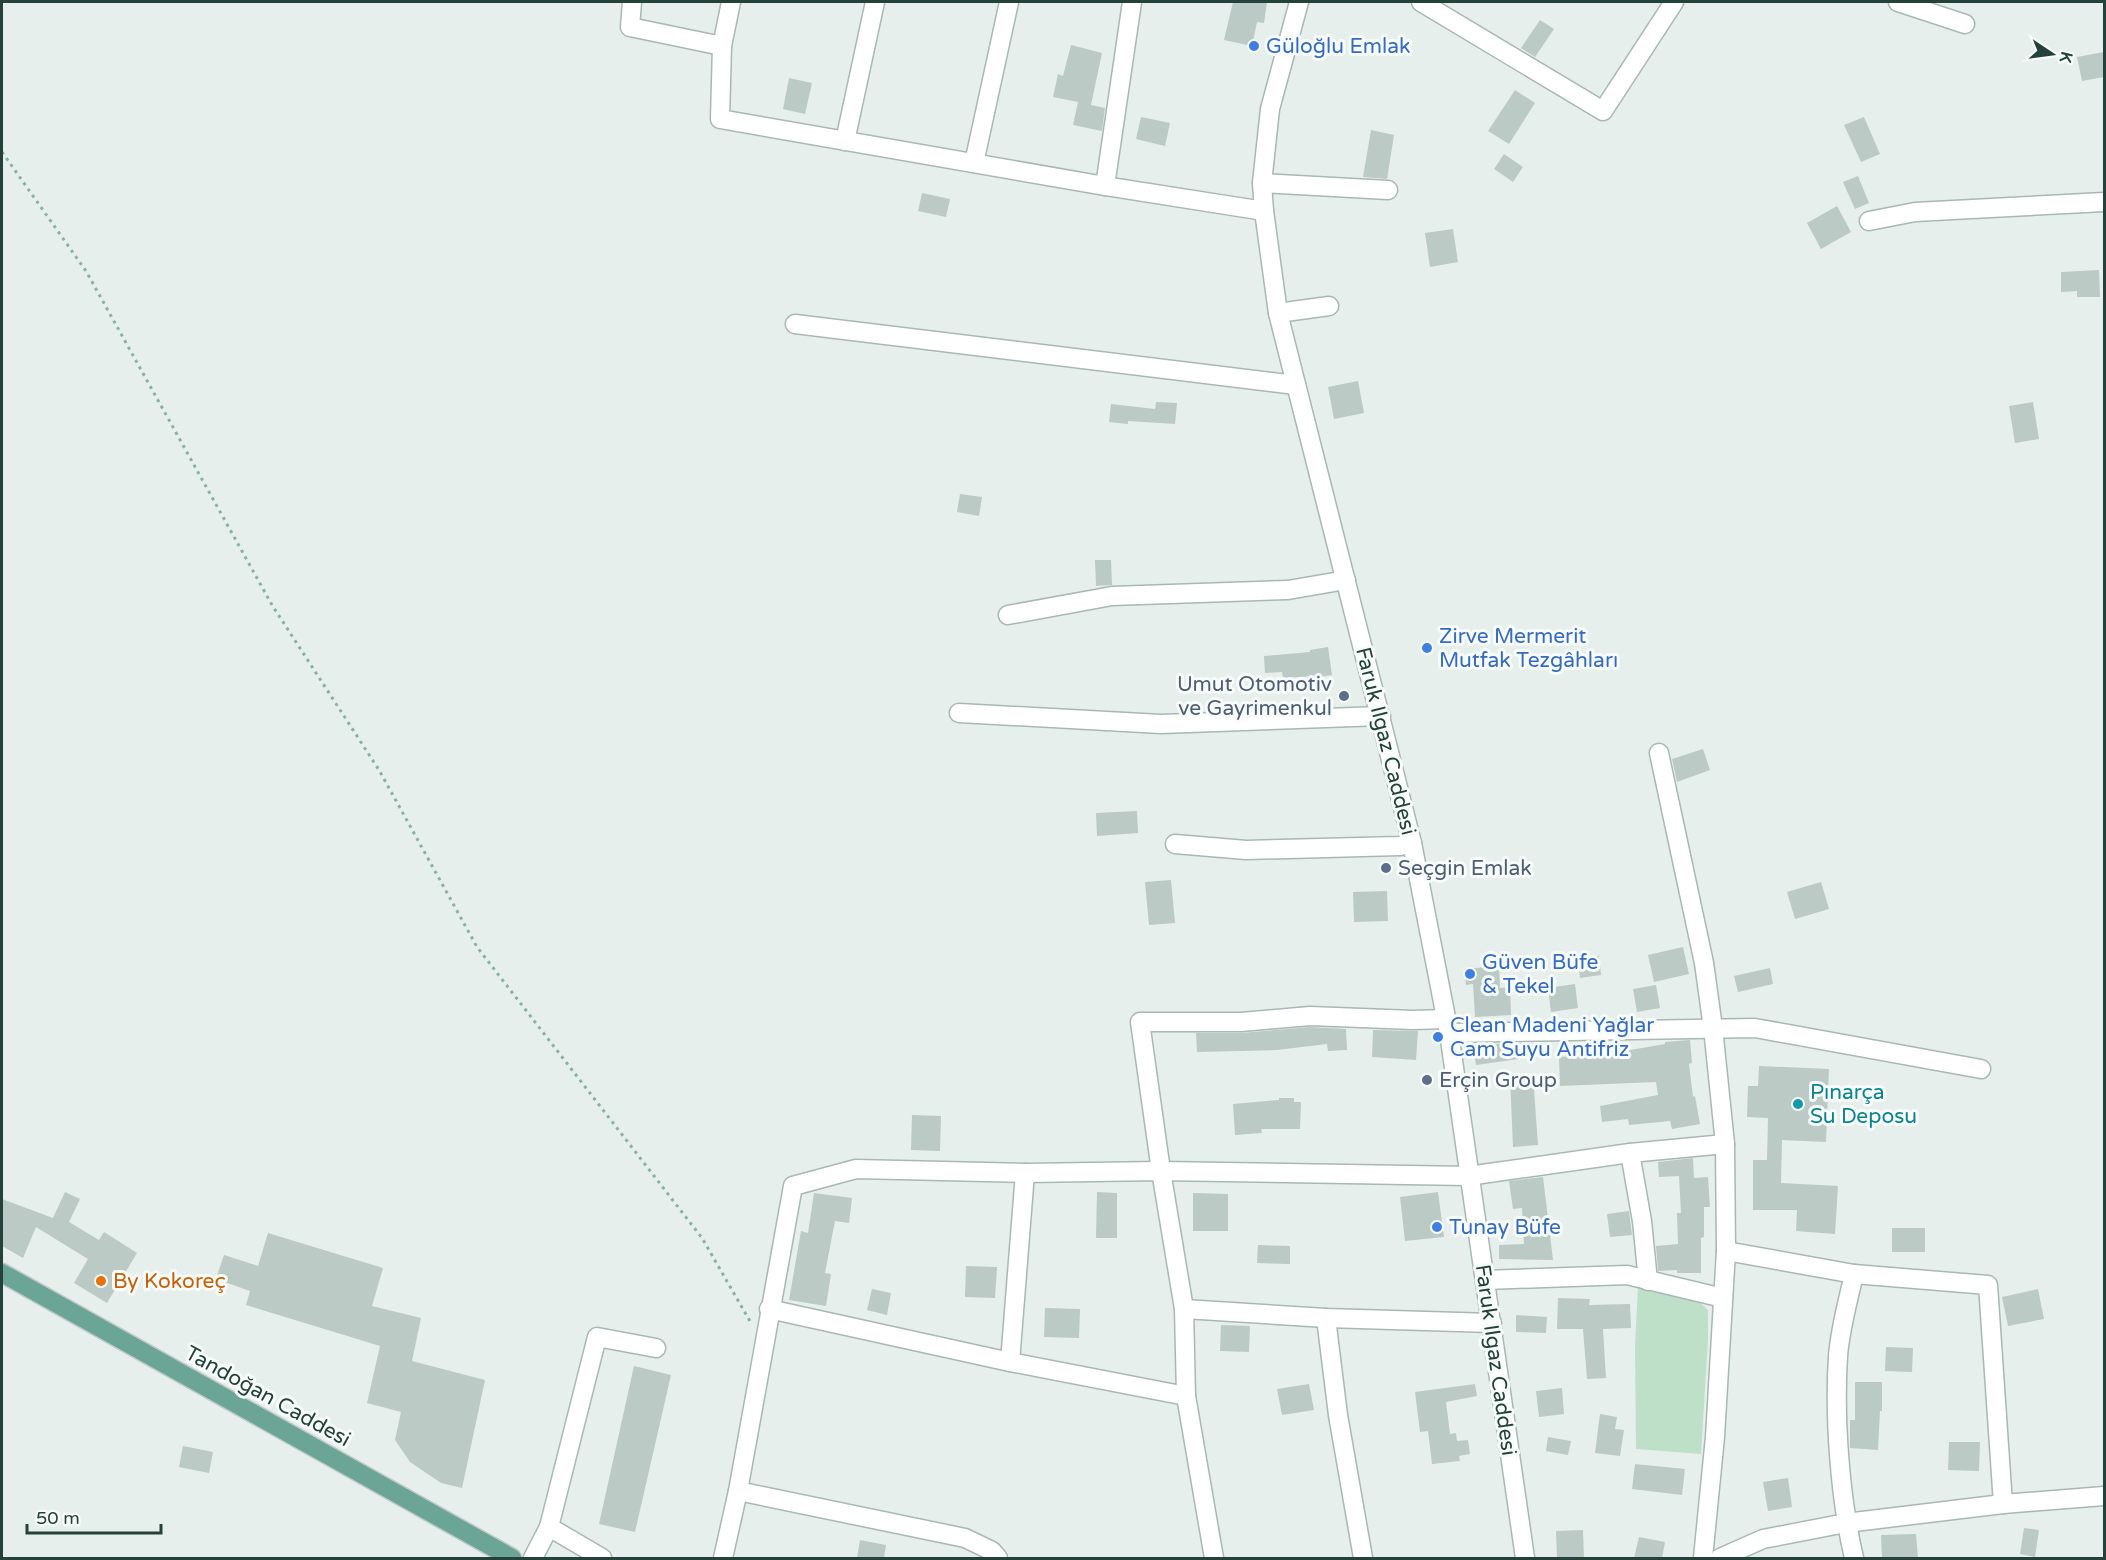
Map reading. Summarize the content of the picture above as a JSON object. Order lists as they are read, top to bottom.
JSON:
{
  "streets": {
    "main road": ["Tandoğan Caddesi"],
    "street": ["Faruk Ilgaz Caddesi"]
  },
  "places": [
    "Güloğlu Emlak",
    "Zirve Mermerit Mutfak Tezgâhları",
    "Umut Otomotiv ve Gayrimenkul",
    "Seçgin Emlak",
    "Güven Büfe & Tekel",
    "Clean Madeni Yağlar Cam Suyu Antifriz",
    "Erçin Group",
    "Pınarça Su Deposu",
    "Tunay Büfe",
    "By Kokoreç"
  ],
  "scale_bar": "50 m",
  "north": "right"
}
